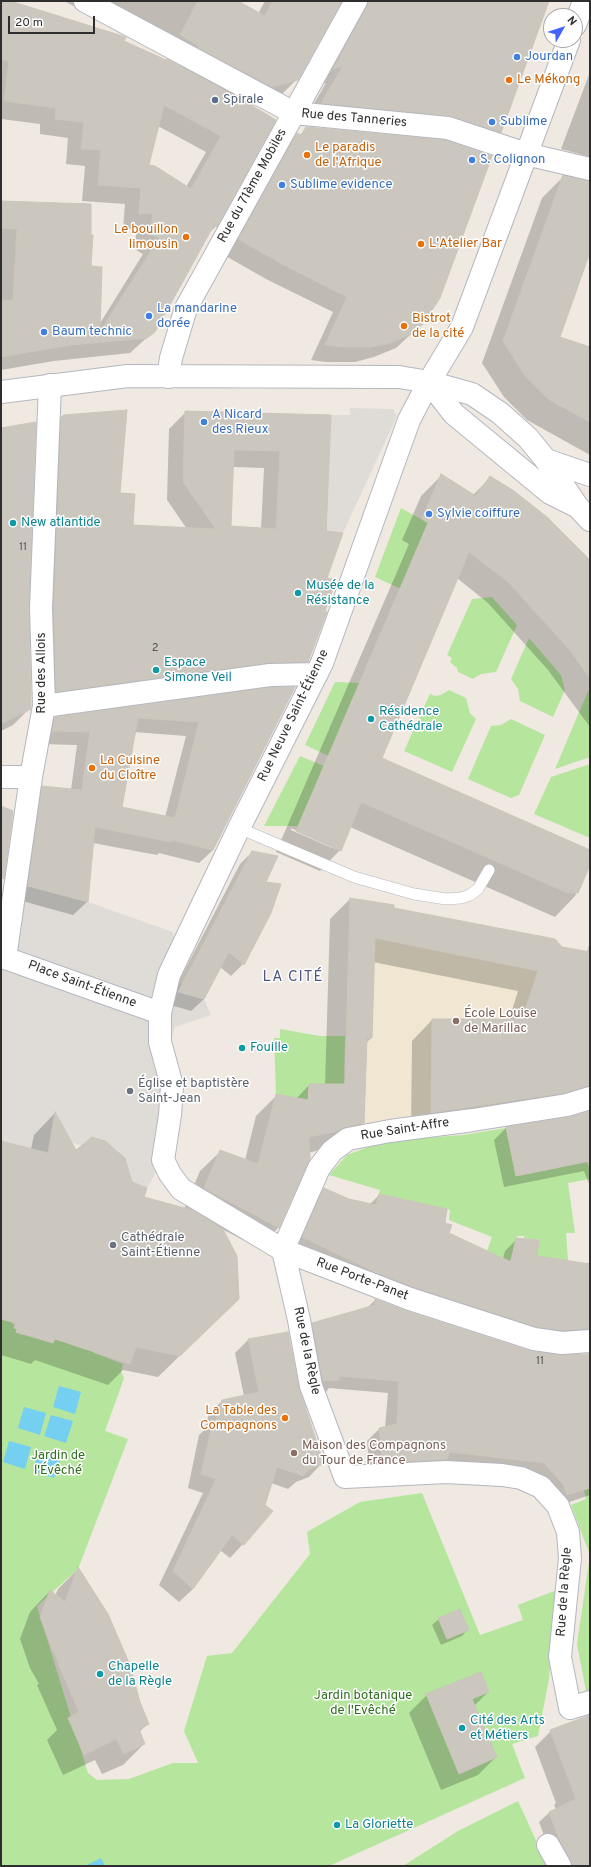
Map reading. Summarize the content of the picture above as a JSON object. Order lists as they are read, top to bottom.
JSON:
{
  "streets": {
    "street": [
      "Rue des Tanneries",
      "Rue du 71ème Mobiles",
      "Rue des Allois",
      "Rue Neuve Saint-Étienne",
      "Place Saint-Étienne",
      "Rue Saint-Affre",
      "Rue Porte-Panet",
      "Rue de la Règle"
    ]
  },
  "crossings": [
    ["Rue des Tanneries", "Rue du 71ème Mobiles"],
    ["Rue des Tanneries", "Rue Neuve Saint-Étienne"],
    ["Rue des Allois", "Place Saint-Étienne"],
    ["Rue Neuve Saint-Étienne", "Place Saint-Étienne"],
    ["Rue Neuve Saint-Étienne", "Rue Porte-Panet"],
    ["Place Saint-Étienne", "Rue Porte-Panet"],
    ["Rue Saint-Affre", "Rue Porte-Panet"],
    ["Rue Saint-Affre", "Rue de la Règle"],
    ["Rue Porte-Panet", "Rue de la Règle"]
  ],
  "districts": ["LA CITÉ"],
  "parks": ["Jardin de l'Évêché", "Jardin botanique de l'Evêché"],
  "places": [
    "Jourdan",
    "Le Mékong",
    "Spirale",
    "Sublime",
    "Le paradis de l'Afrique",
    "S. Colignon",
    "Sublime evidence",
    "Le bouillon limousin",
    "L'Atelier Bar",
    "La mandarine dorée",
    "Bistrot de la cité",
    "Baum technic",
    "A Nicard des Rieux",
    "Sylvie coiffure",
    "New atlantide",
    "Musée de la Résistance",
    "Espace Simone Veil",
    "Résidence Cathédrale",
    "La Cuisine du Cloître",
    "École Louise de Marillac",
    "Fouille",
    "Église et baptistère Saint-Jean",
    "Cathédrale Saint-Étienne",
    "La Table des Compagnons",
    "Maison des Compagnons du Tour de France",
    "Chapelle de la Règle",
    "Cité des Arts et Métiers",
    "La Gloriette"
  ],
  "house_numbers": ["11", "2", "11"],
  "scale_bar": "20 m",
  "north": "top right"
}
